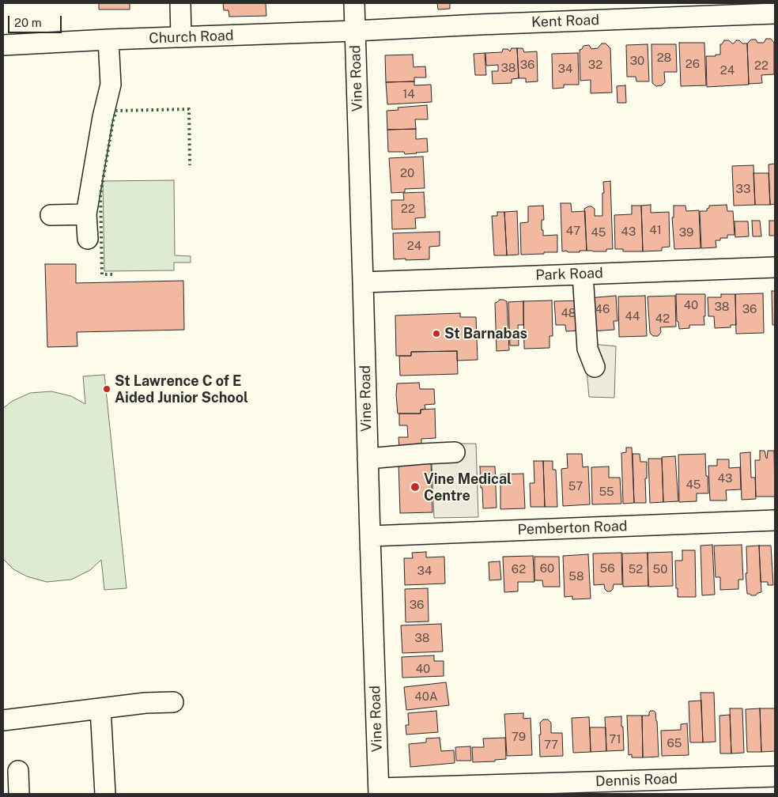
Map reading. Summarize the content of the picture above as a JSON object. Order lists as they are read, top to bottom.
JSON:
{
  "streets": {
    "street": [
      "Kent Road",
      "Church Road",
      "Vine Road",
      "Park Road",
      "Pemberton Road",
      "Dennis Road"
    ]
  },
  "crossings": [
    ["Kent Road", "Church Road"],
    ["Kent Road", "Vine Road"],
    ["Church Road", "Vine Road"],
    ["Vine Road", "Park Road"],
    ["Vine Road", "Pemberton Road"],
    ["Vine Road", "Dennis Road"]
  ],
  "places": ["St Barnabas", "St Lawrence C of E Aided Junior School", "Vine Medical Centre"],
  "house_numbers": [
    "28",
    "30",
    "26",
    "36",
    "32",
    "22",
    "38",
    "34",
    "24",
    "14",
    "20",
    "33",
    "22",
    "41",
    "47",
    "43",
    "45",
    "39",
    "24",
    "40",
    "38",
    "46",
    "36",
    "48",
    "44",
    "42",
    "43",
    "45",
    "57",
    "55",
    "60",
    "56",
    "62",
    "52",
    "50",
    "34",
    "58",
    "36",
    "38",
    "40",
    "40A",
    "79",
    "71",
    "65",
    "77"
  ],
  "scale_bar": "20 m"
}
